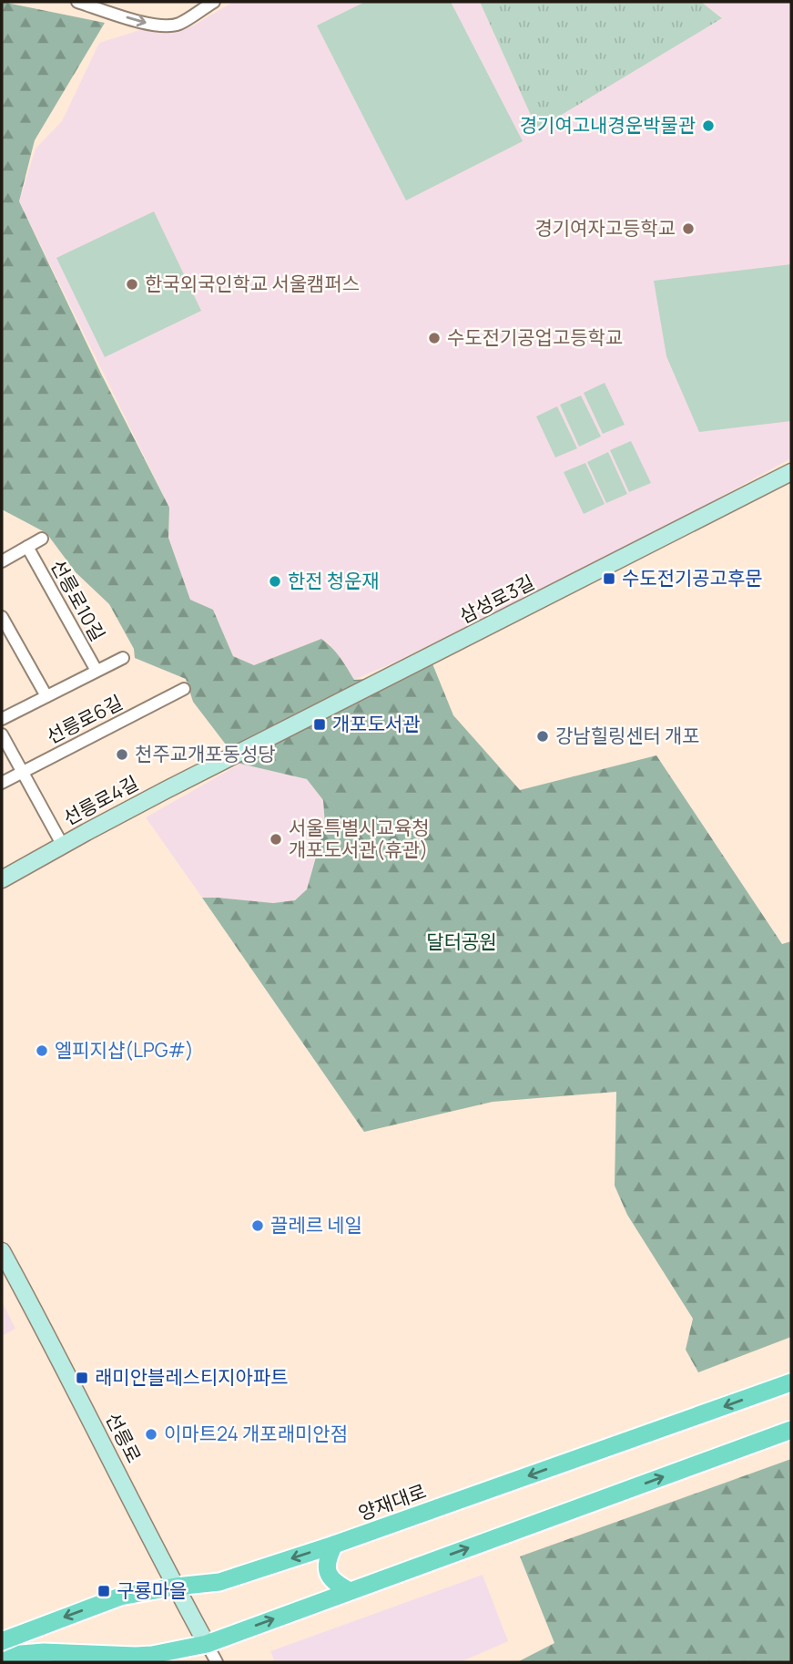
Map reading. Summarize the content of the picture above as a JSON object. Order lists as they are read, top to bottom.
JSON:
{
  "streets": {
    "main road": ["양재대로"],
    "street": [
      "삼성로3길",
      "선릉로10길",
      "선릉로6길",
      "선릉로4길",
      "선릉로"
    ]
  },
  "crossings": [
    ["삼성로3길", "선릉로4길"],
    ["선릉로", "양재대로"]
  ],
  "parks": ["달터공원"],
  "places": {
    "other": [
      "경기여고내경운박물관",
      "경기여자고등학교",
      "한국외국인학교 서울캠퍼스",
      "수도전기공업고등학교",
      "한전 청운재",
      "강남힐링센터 개포",
      "천주교개포동성당",
      "서울특별시교육청 개포도서관(휴관)",
      "엘피지샵(LPG#)",
      "끌레르 네일",
      "이마트24 개포래미안점"
    ],
    "transit": [
      "수도전기공고후문",
      "개포도서관",
      "래미안블레스티지아파트",
      "구룡마을"
    ]
  }
}
